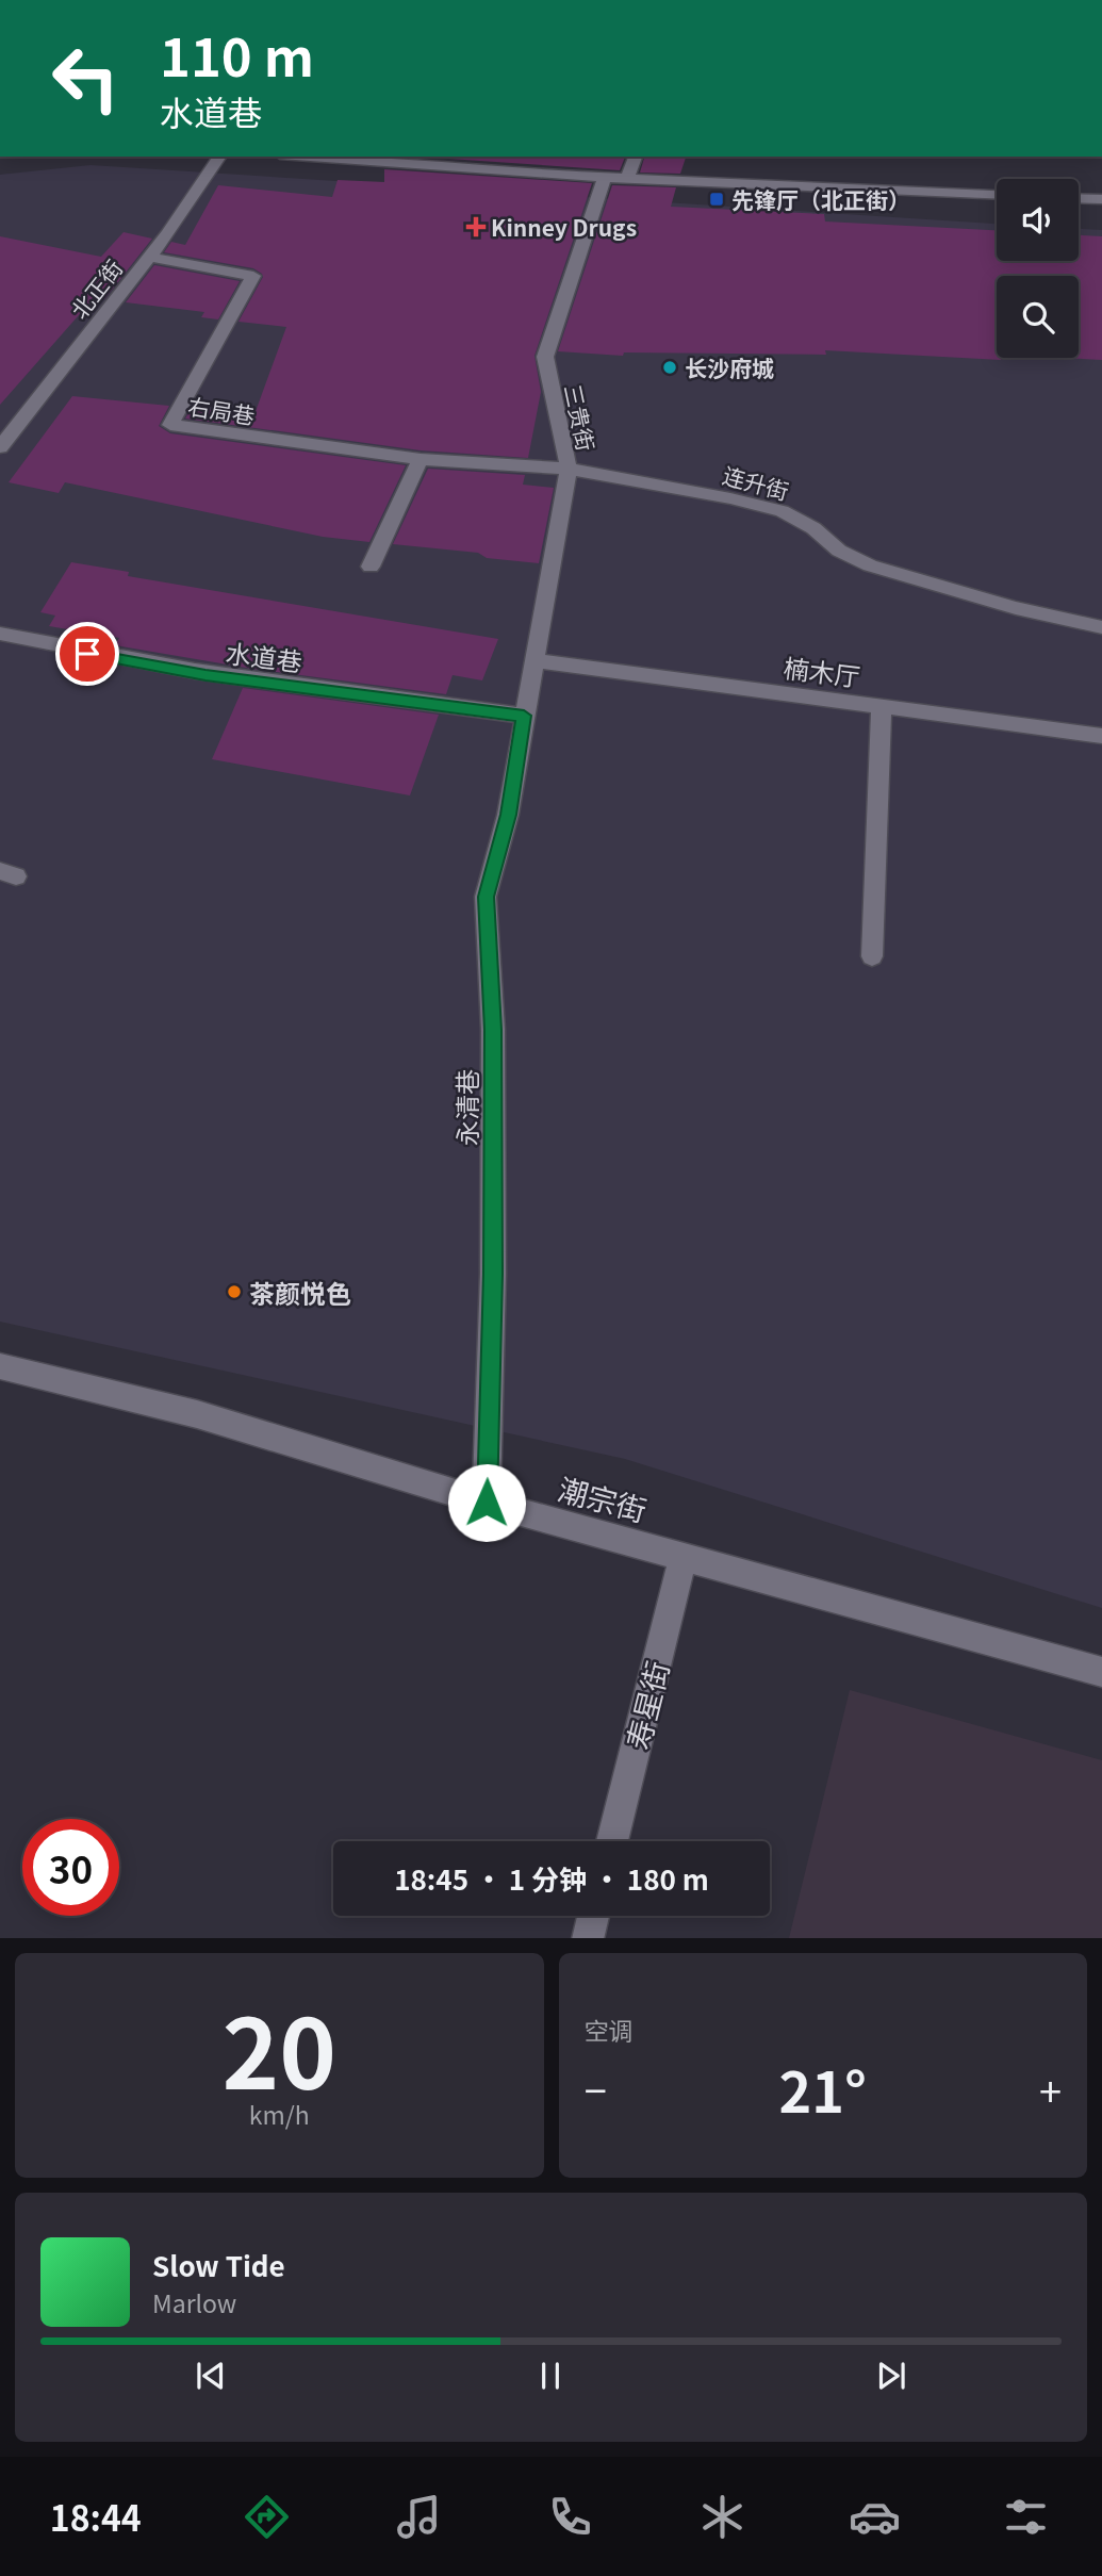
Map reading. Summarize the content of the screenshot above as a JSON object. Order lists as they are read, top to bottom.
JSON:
{
  "streets": {
    "street": [
      "北正街",
      "右局巷",
      "三贵街",
      "连升街",
      "水道巷",
      "楠木厅",
      "永清巷",
      "潮宗街",
      "寿星街"
    ]
  },
  "crossings": [
    ["北正街", "右局巷"],
    ["右局巷", "连升街"],
    ["三贵街", "连升街"],
    ["三贵街", "水道巷"],
    ["三贵街", "楠木厅"],
    ["三贵街", "永清巷"],
    ["水道巷", "永清巷"],
    ["永清巷", "潮宗街"],
    ["潮宗街", "寿星街"]
  ],
  "places": {
    "transit": ["先锋厅（北正街）"],
    "health": ["Kinney Drugs"],
    "other": ["长沙府城", "茶颜悦色"]
  },
  "page": {
    "turn": ["110 m", "水道巷"],
    "limit": "30",
    "trip": "18:45 · 1 分钟 · 180 m",
    "tile": [
      ["20", "km/h"],
      "空调"
    ],
    "heat": ["−", "21°", "+"],
    "song": ["Slow Tide", "Marlow"],
    "tabs": "18:44"
  }
}
